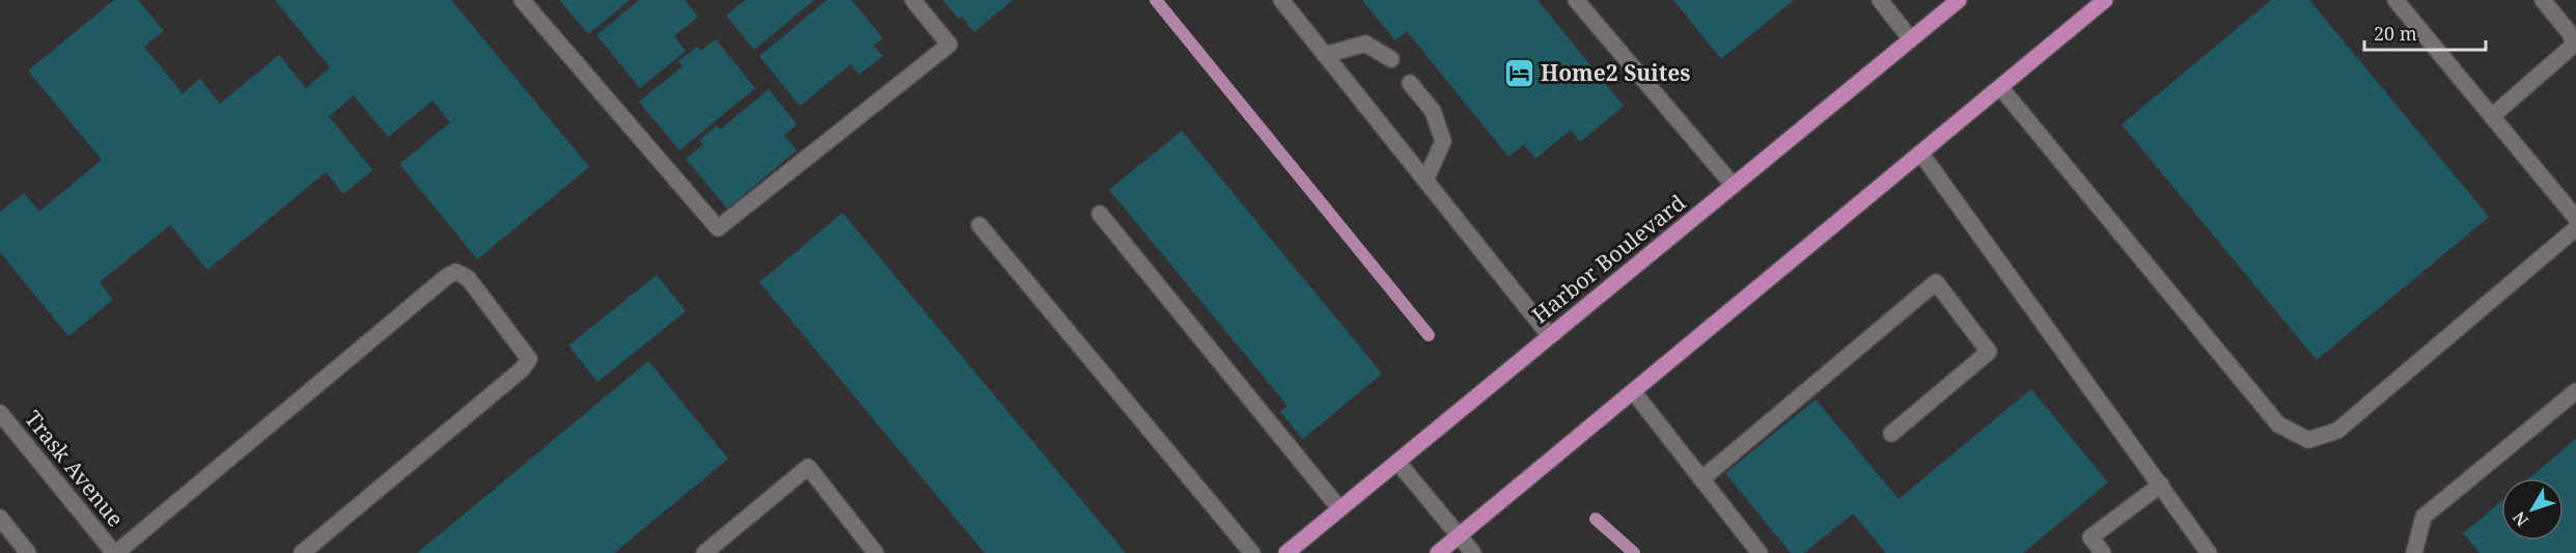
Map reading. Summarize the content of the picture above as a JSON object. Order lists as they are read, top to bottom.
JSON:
{
  "streets": {
    "main road": ["Harbor Boulevard"],
    "street": ["Trask Avenue"]
  },
  "places": {
    "hotel": ["Home2 Suites"]
  },
  "scale_bar": "20 m",
  "north": "bottom left"
}
